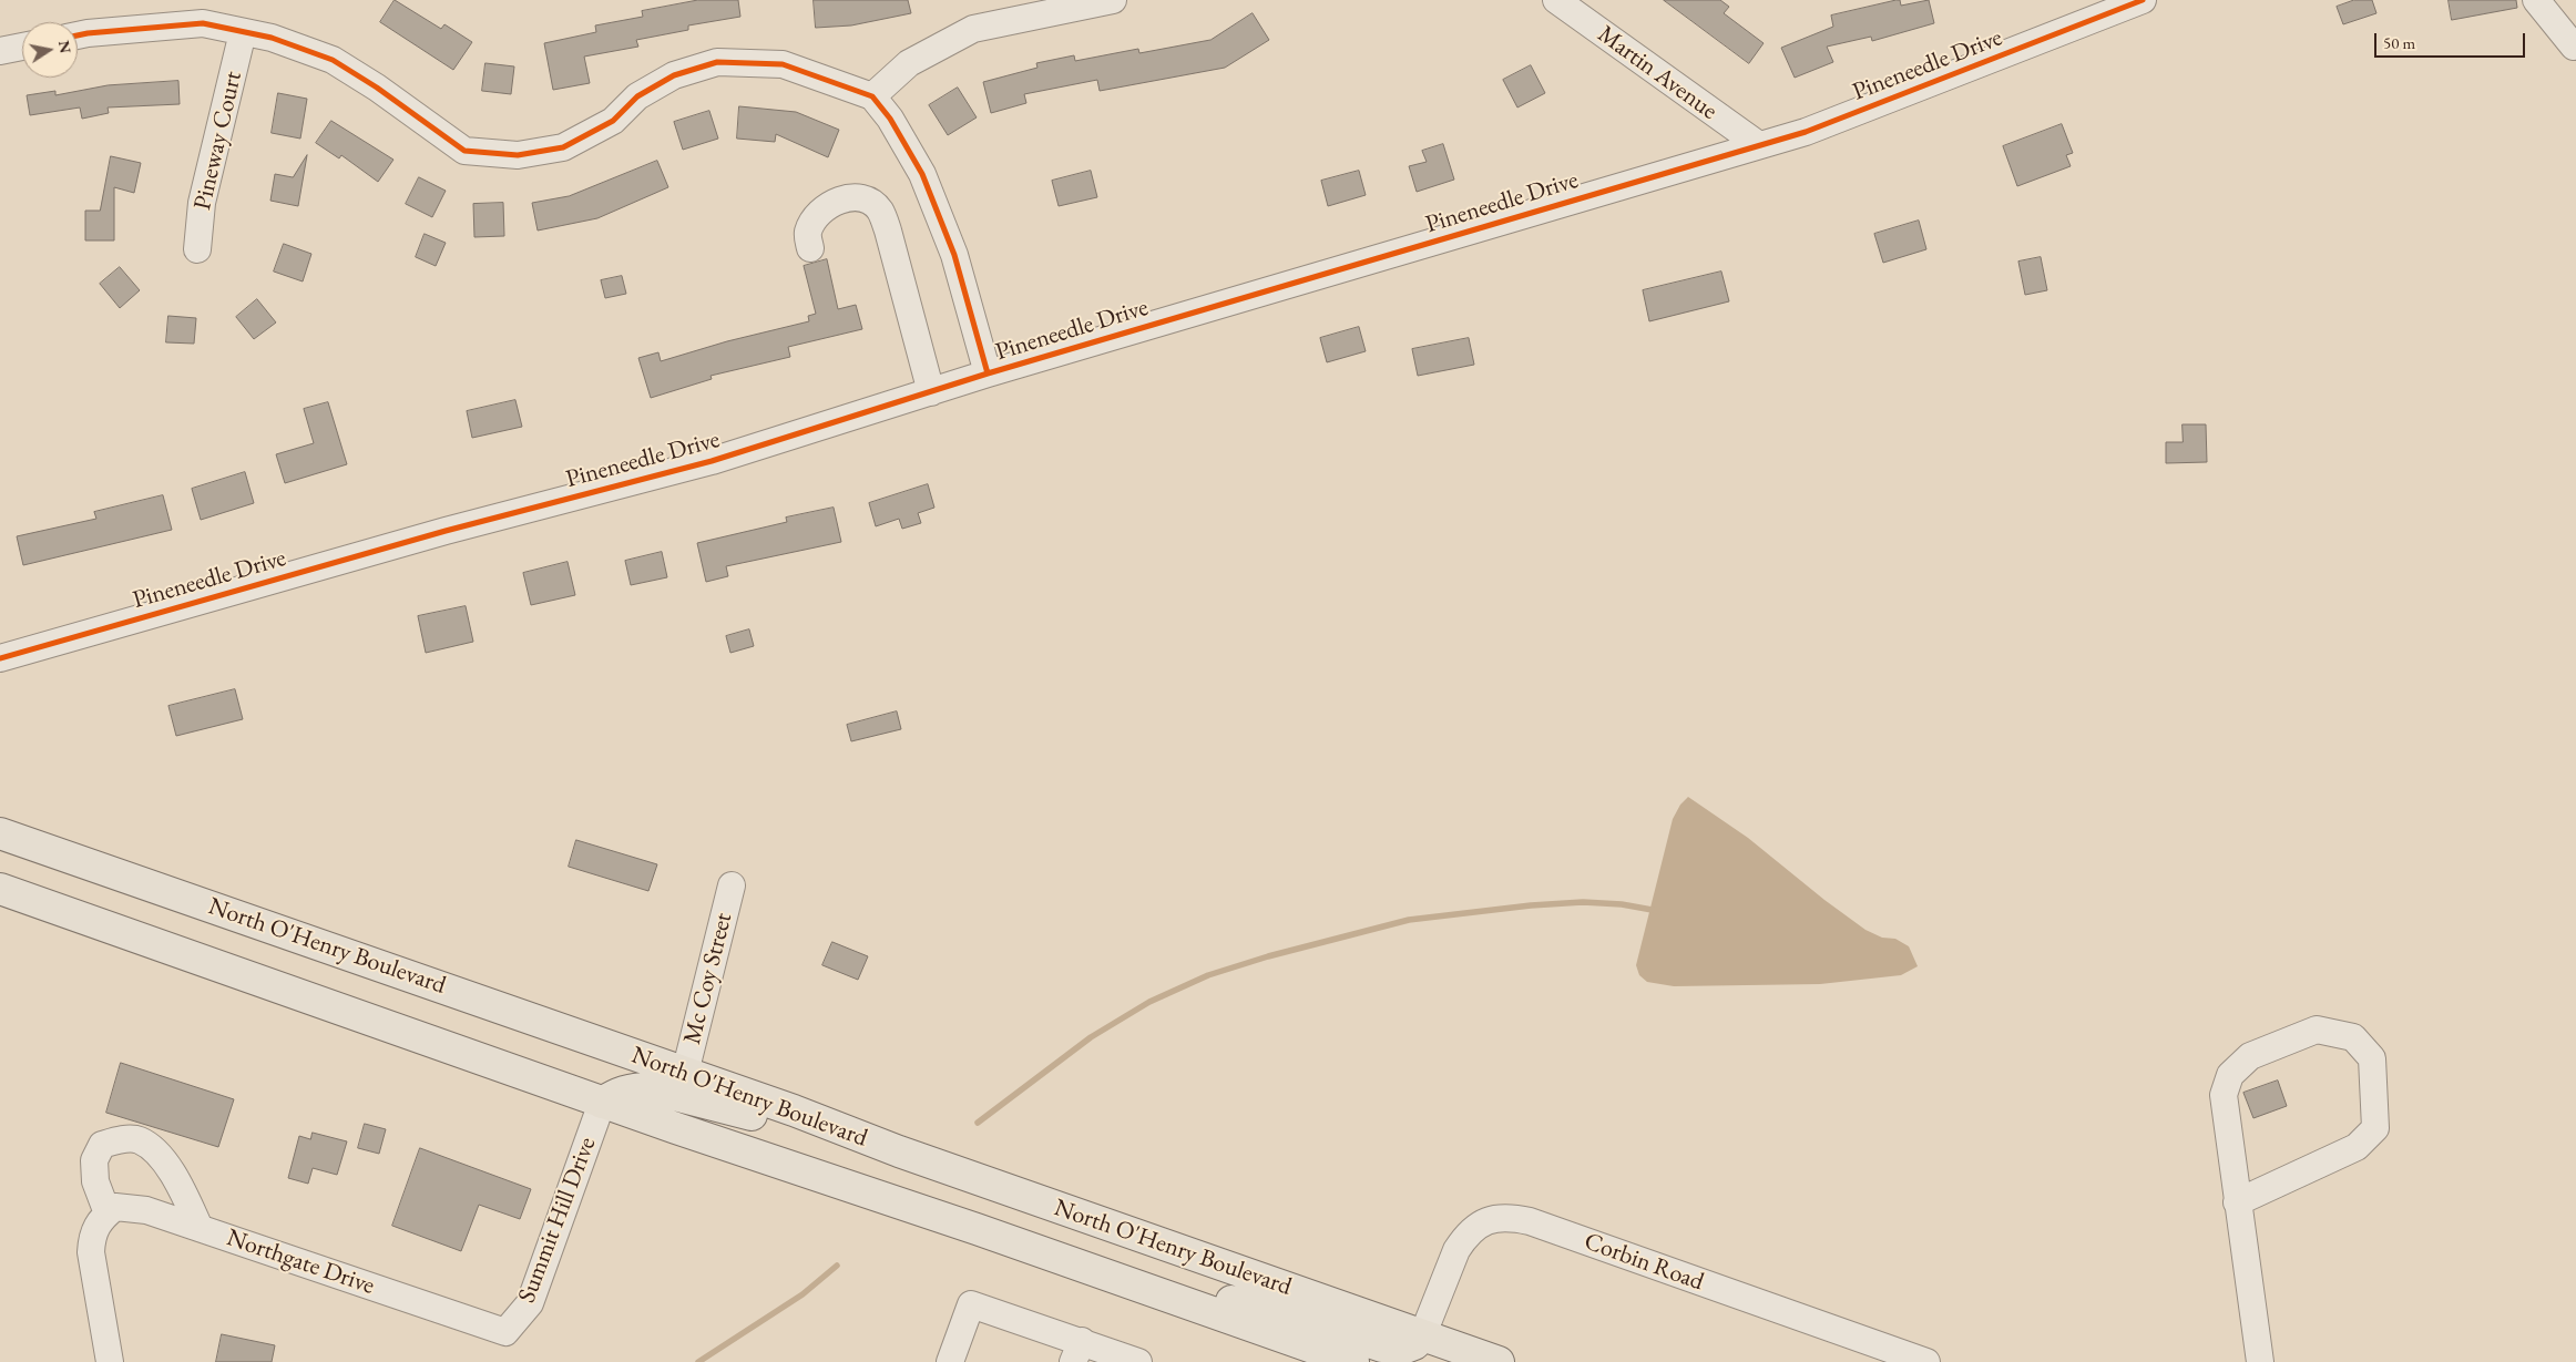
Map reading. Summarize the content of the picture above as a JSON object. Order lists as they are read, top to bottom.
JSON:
{
  "streets": {
    "highway": ["North O'Henry Boulevard"],
    "street": [
      "Pineneedle Drive",
      "Martin Avenue",
      "Pineway Court",
      "Mc Coy Street",
      "Summit Hill Drive",
      "Northgate Drive",
      "Corbin Road"
    ]
  },
  "crossings": [
    ["Pineneedle Drive", "Martin Avenue"],
    ["North O'Henry Boulevard", "Mc Coy Street"],
    ["North O'Henry Boulevard", "Summit Hill Drive"],
    ["North O'Henry Boulevard", "Corbin Road"],
    ["Summit Hill Drive", "Northgate Drive"]
  ],
  "scale_bar": "50 m",
  "north": "right"
}
